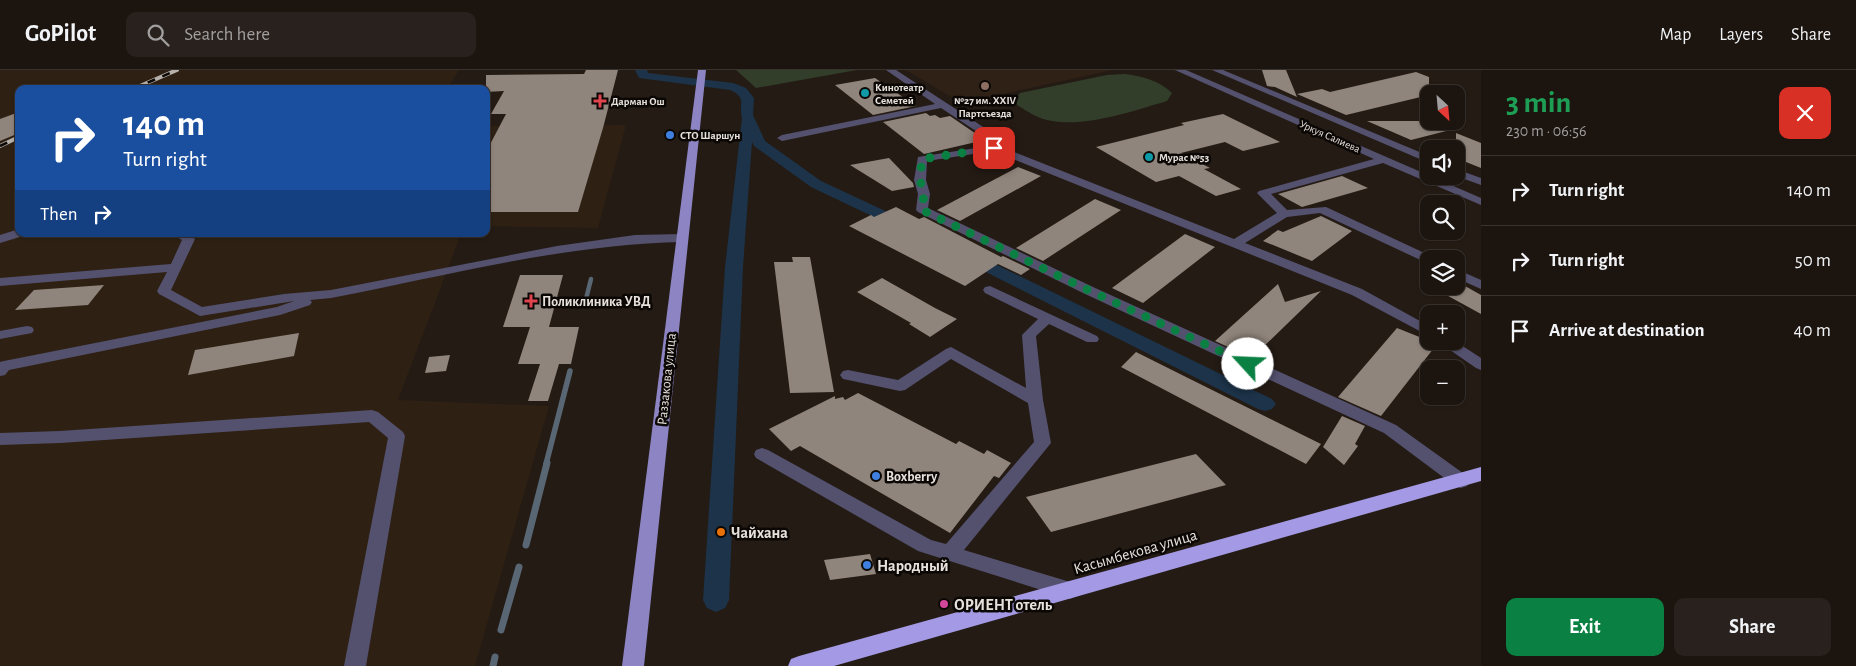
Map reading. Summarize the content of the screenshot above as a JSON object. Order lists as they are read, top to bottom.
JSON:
{
  "streets": {
    "highway": ["Касымбекова улица"],
    "main road": ["Раззакова улица"],
    "street": ["Уркуя Салиева"]
  },
  "places": {
    "other": [
      "№27 им. XXIV Партсъезда",
      "Кинотеатр Семетей",
      "СТО Шаршун",
      "Мурас №53",
      "Boxberry",
      "Чайхана",
      "Народный",
      "ОРИЕНТ отель"
    ],
    "health": ["Дарман Ош", "Поликлиника УВД"]
  },
  "north": "bottom right",
  "page": {
    "header": "GoPilot",
    "search": "Search here",
    "nav": ["Map", "Layers", "Share"],
    "heading": ["3 min", "230 m · 06:56"],
    "map_buttons": ["+", "−"],
    "turn": ["140 m", "Turn right"],
    "list": [
      {
        "name": "Turn right",
        "value": "140 m"
      },
      {
        "name": "Turn right",
        "value": "50 m"
      },
      {
        "name": "Arrive at destination",
        "value": "40 m"
      }
    ],
    "then": "Then",
    "buttons": ["Exit", "Share"]
  }
}
